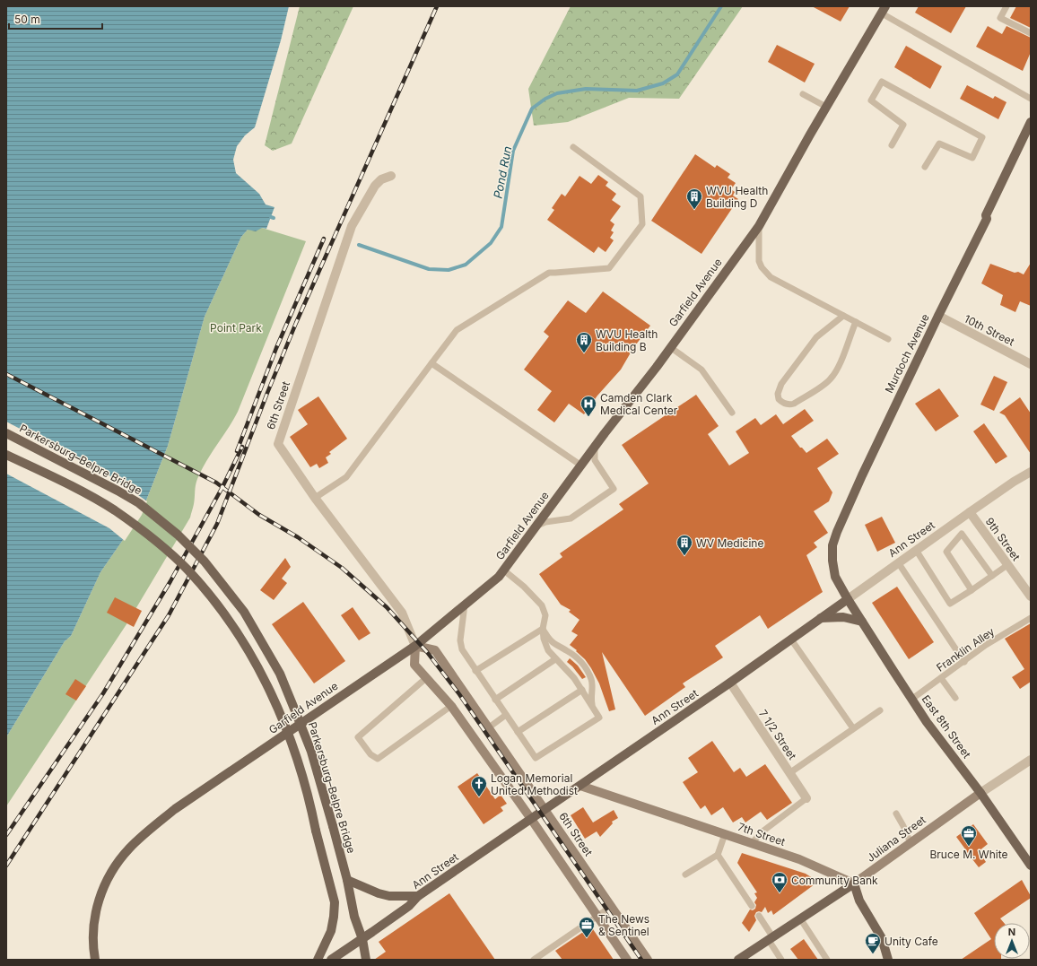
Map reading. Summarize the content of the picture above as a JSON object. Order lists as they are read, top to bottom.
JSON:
{
  "streets": {
    "main road": [
      "Garfield Avenue",
      "Murdoch Avenue",
      "Parkersburg–Belpre Bridge",
      "Ann Street",
      "East 8th Street",
      "Juliana Street"
    ],
    "street": [
      "10th Street",
      "6th Street",
      "9th Street",
      "7 1/2 Street",
      "7th Street"
    ],
    "lane": ["Franklin Alley"]
  },
  "crossings": [
    ["Garfield Avenue", "6th Street"],
    ["10th Street", "Murdoch Avenue"],
    ["Murdoch Avenue", "Ann Street"],
    ["Murdoch Avenue", "East 8th Street"],
    ["6th Street", "Ann Street"],
    ["Parkersburg–Belpre Bridge", "Ann Street"],
    ["Ann Street", "9th Street"],
    ["Ann Street", "East 8th Street"],
    ["Ann Street", "7 1/2 Street"],
    ["Ann Street", "7th Street"],
    ["Franklin Alley", "East 8th Street"],
    ["East 8th Street", "Juliana Street"],
    ["7th Street", "Juliana Street"]
  ],
  "water": ["Pond Run"],
  "parks": ["Point Park"],
  "places": {
    "building": ["WVU Health Building D", "WVU Health Building B", "WV Medicine"],
    "hospital": ["Camden Clark Medical Center"],
    "church": ["Logan Memorial United Methodist"],
    "office": ["Bruce M. White", "The News & Sentinel"],
    "bank": ["Community Bank"],
    "cafe": ["Unity Cafe"]
  },
  "scale_bar": "50 m",
  "north": "top"
}
